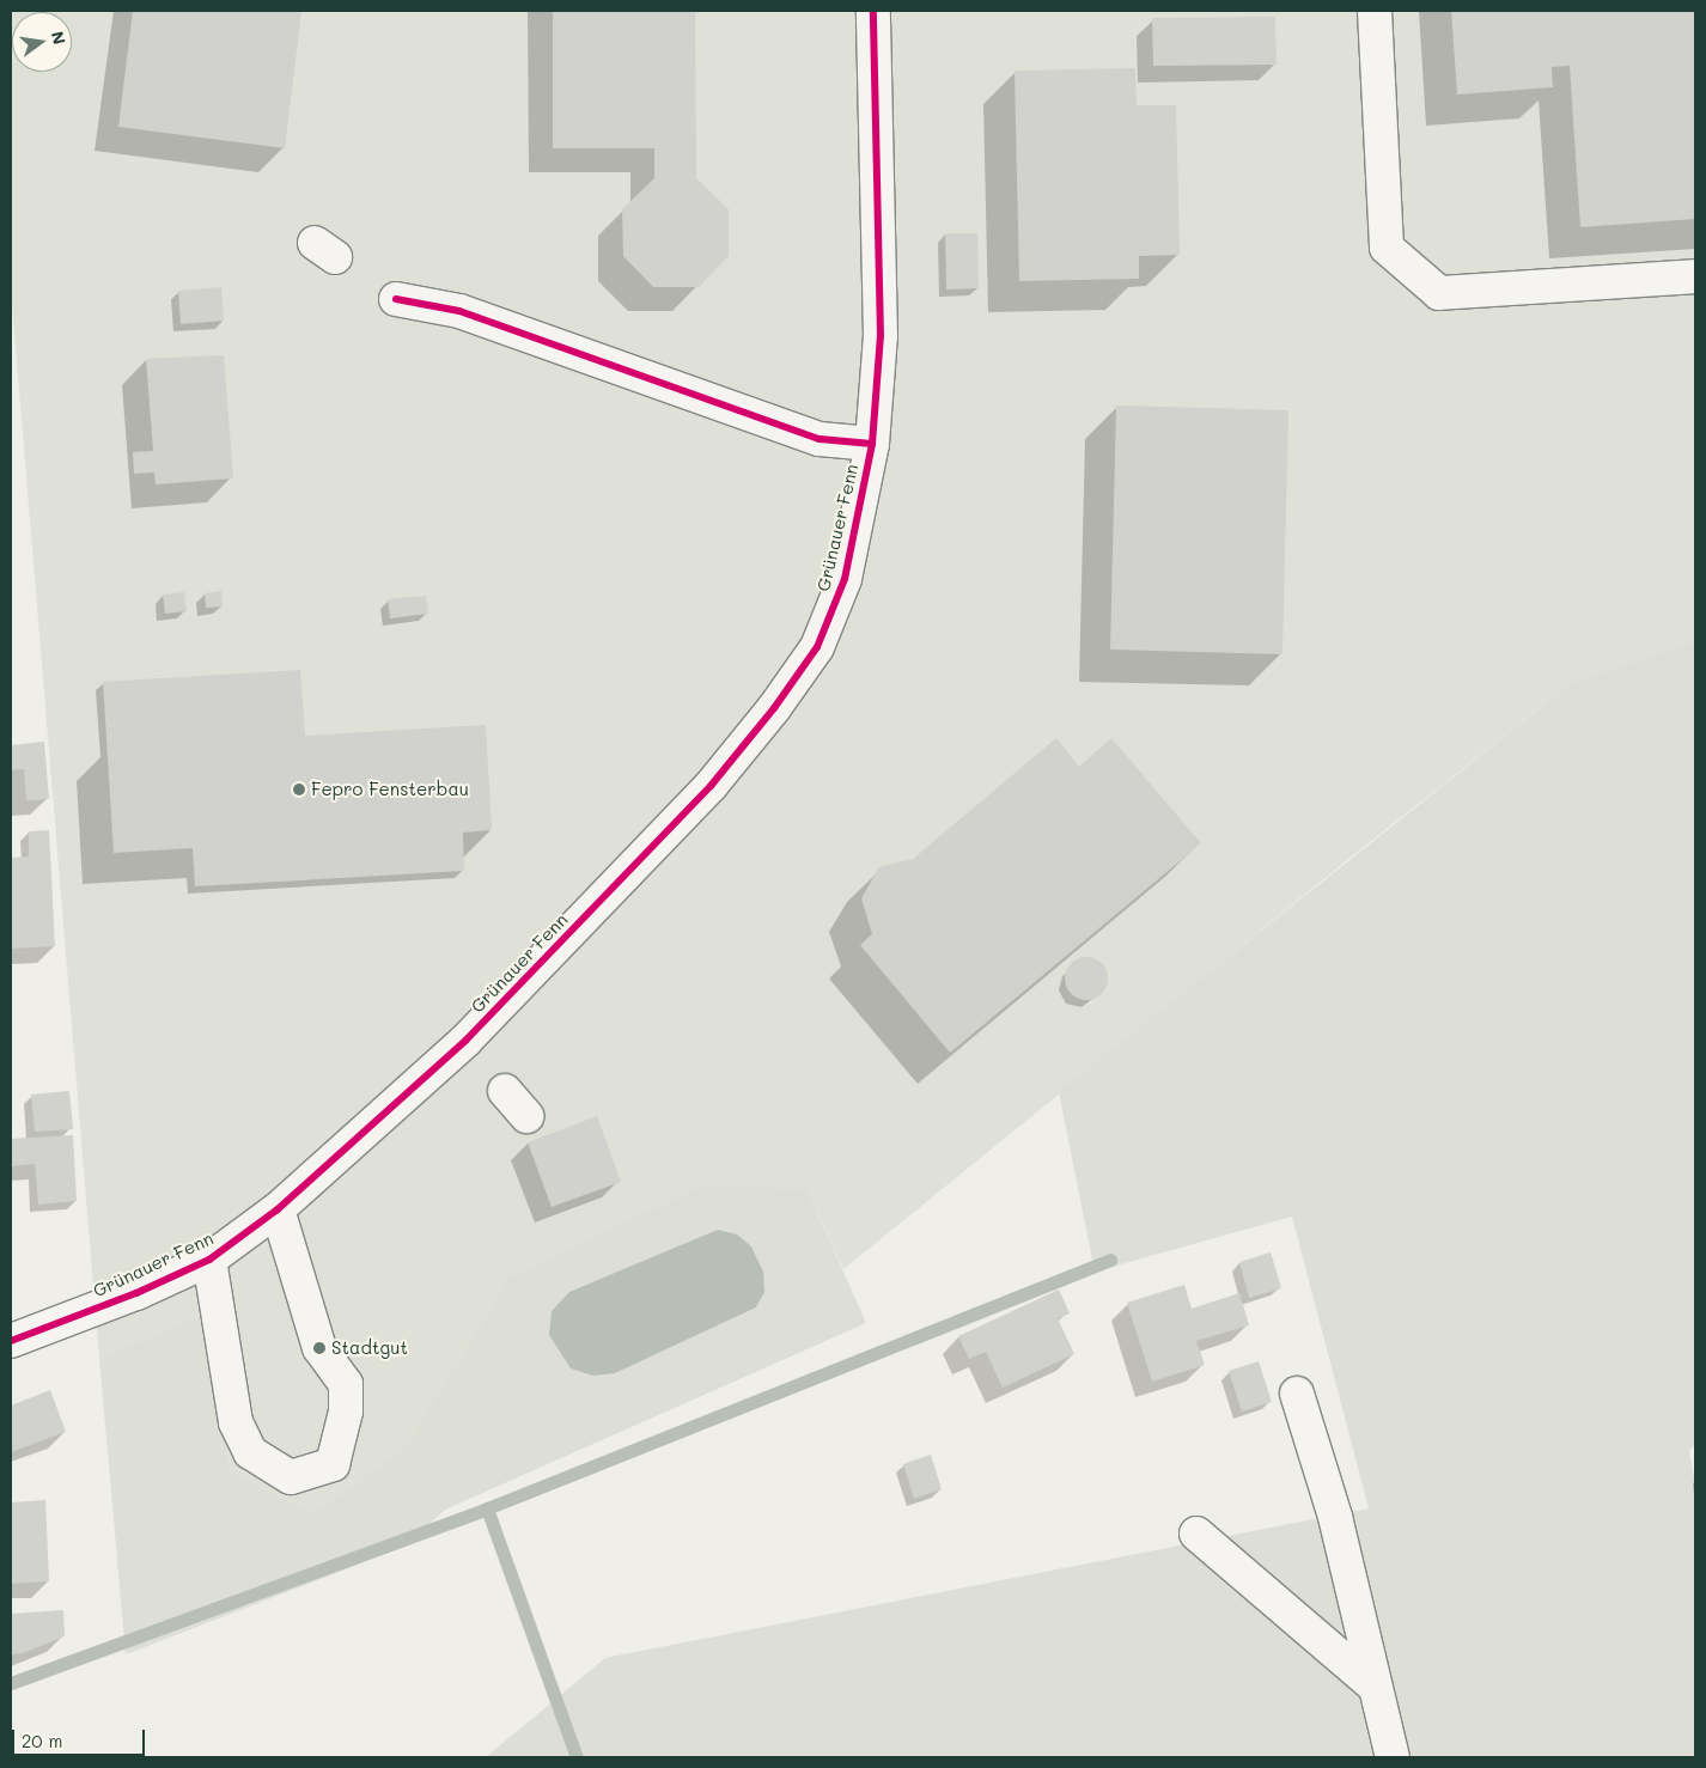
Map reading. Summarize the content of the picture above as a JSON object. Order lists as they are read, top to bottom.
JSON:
{
  "streets": {
    "street": ["Grünauer Fenn"]
  },
  "places": ["Fepro Fensterbau", "Stadtgut"],
  "scale_bar": "20 m",
  "north": "right"
}
